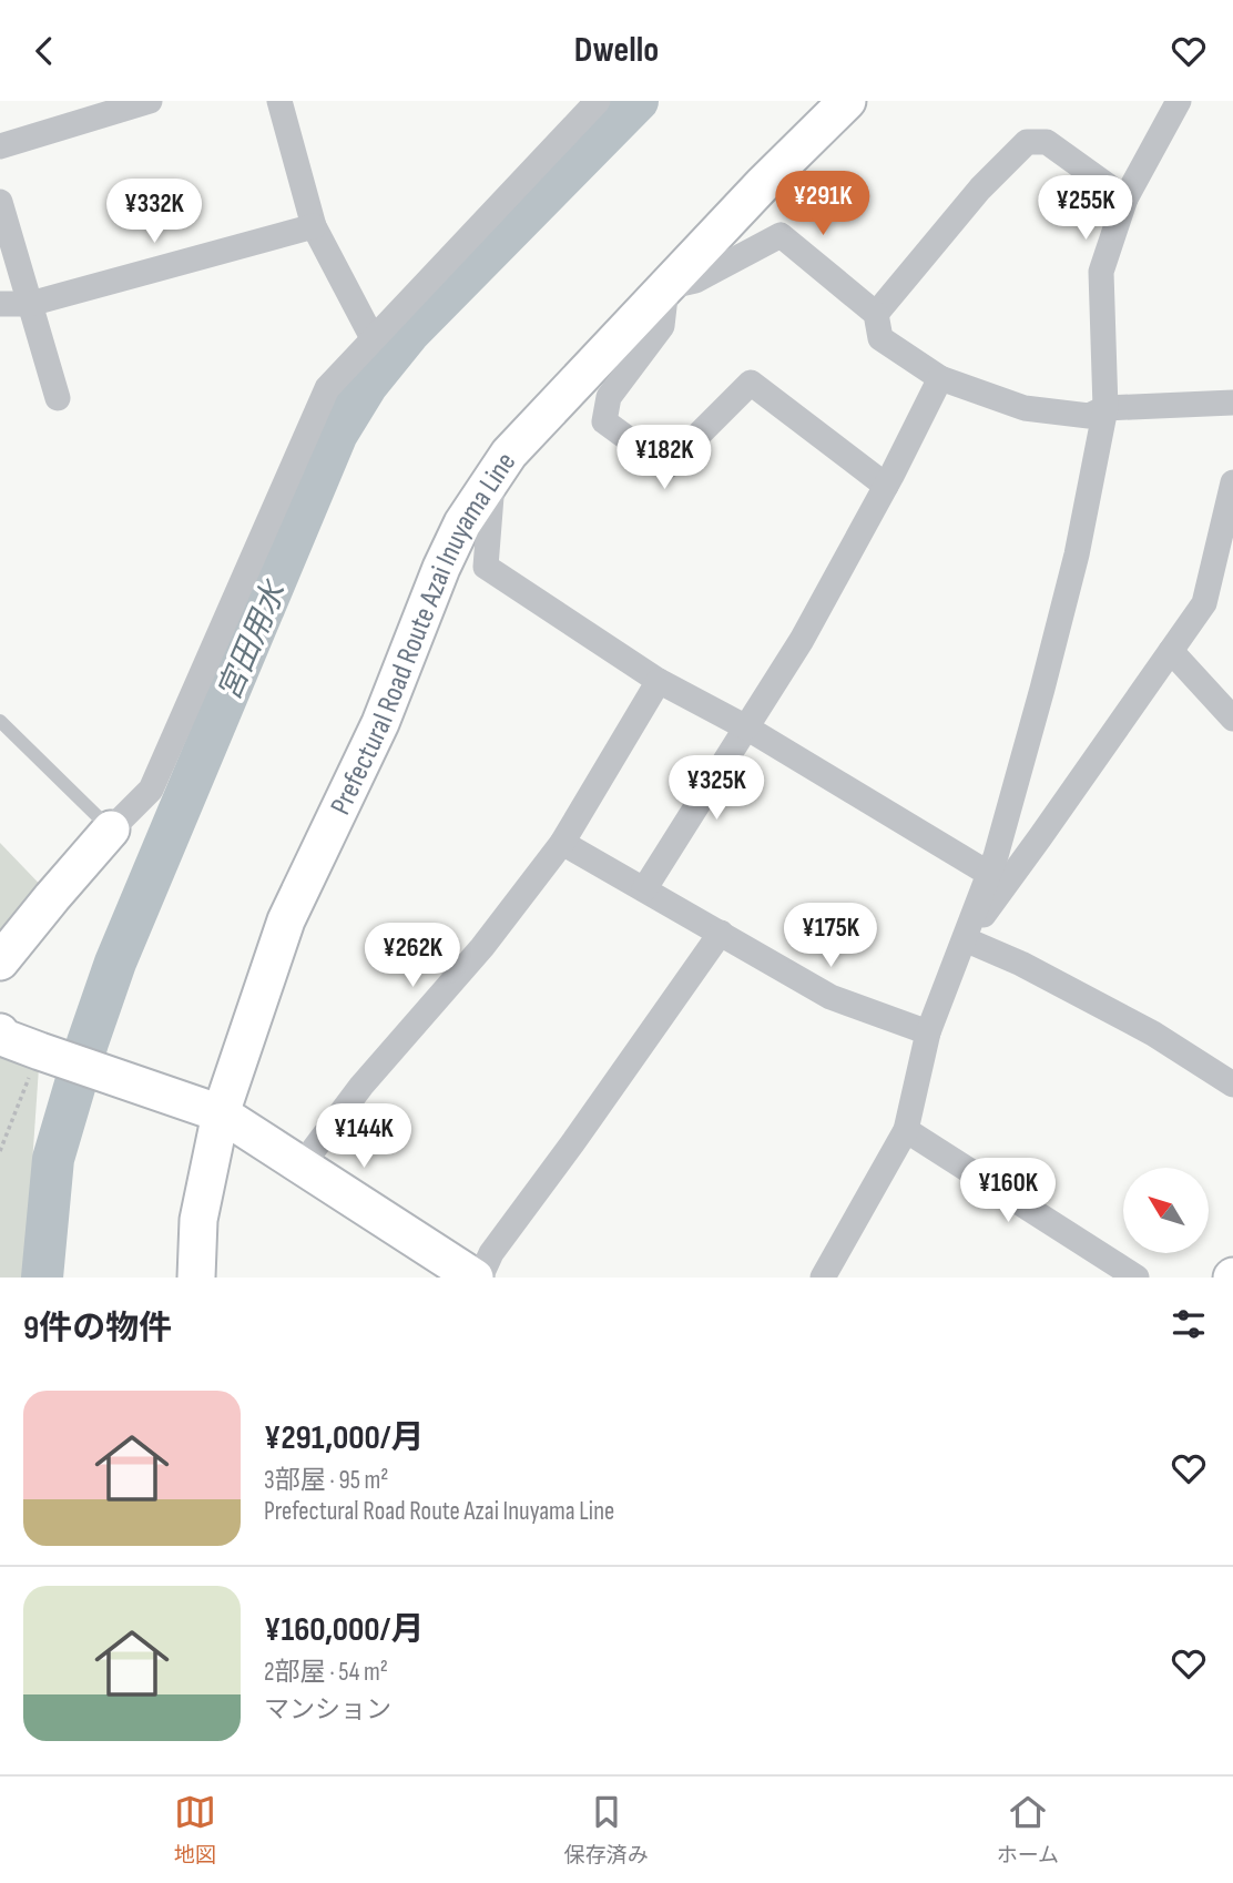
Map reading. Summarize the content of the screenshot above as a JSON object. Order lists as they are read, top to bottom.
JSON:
{
  "streets": {
    "main road": ["Prefectural Road Route Azai Inuyama Line"]
  },
  "water": ["宮田用水"],
  "north": "top left",
  "page": {
    "header": "Dwello",
    "price": [
      "¥291K",
      "¥255K",
      "¥332K",
      "¥182K",
      "¥325K",
      "¥175K",
      "¥262K",
      "¥144K",
      "¥160K"
    ],
    "heading": "9件の物件",
    "list": [
      {
        "name": "¥291,000/月",
        "note": "3部屋 · 95 m² · Prefectural Road Route Azai Inuyama Line"
      },
      {
        "name": "¥160,000/月",
        "note": "2部屋 · 54 m² · マンション"
      }
    ],
    "tabs": ["地図", "保存済み", "ホーム"]
  }
}
